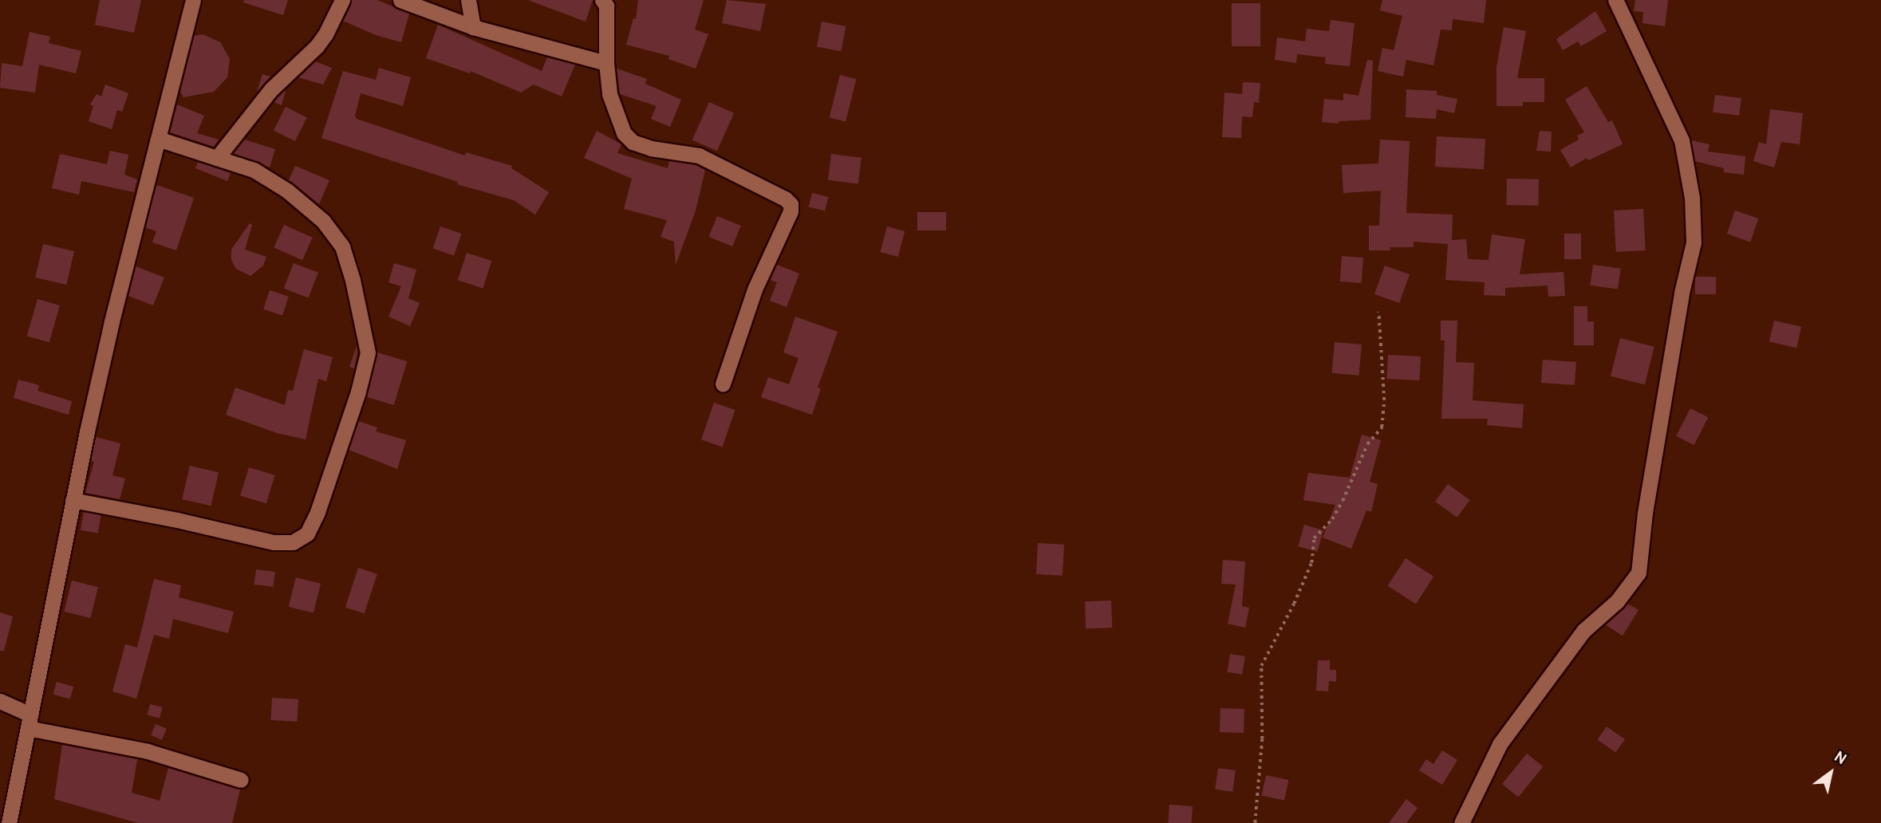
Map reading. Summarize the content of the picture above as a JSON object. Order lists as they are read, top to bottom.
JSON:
{
  "north": "top right"
}
